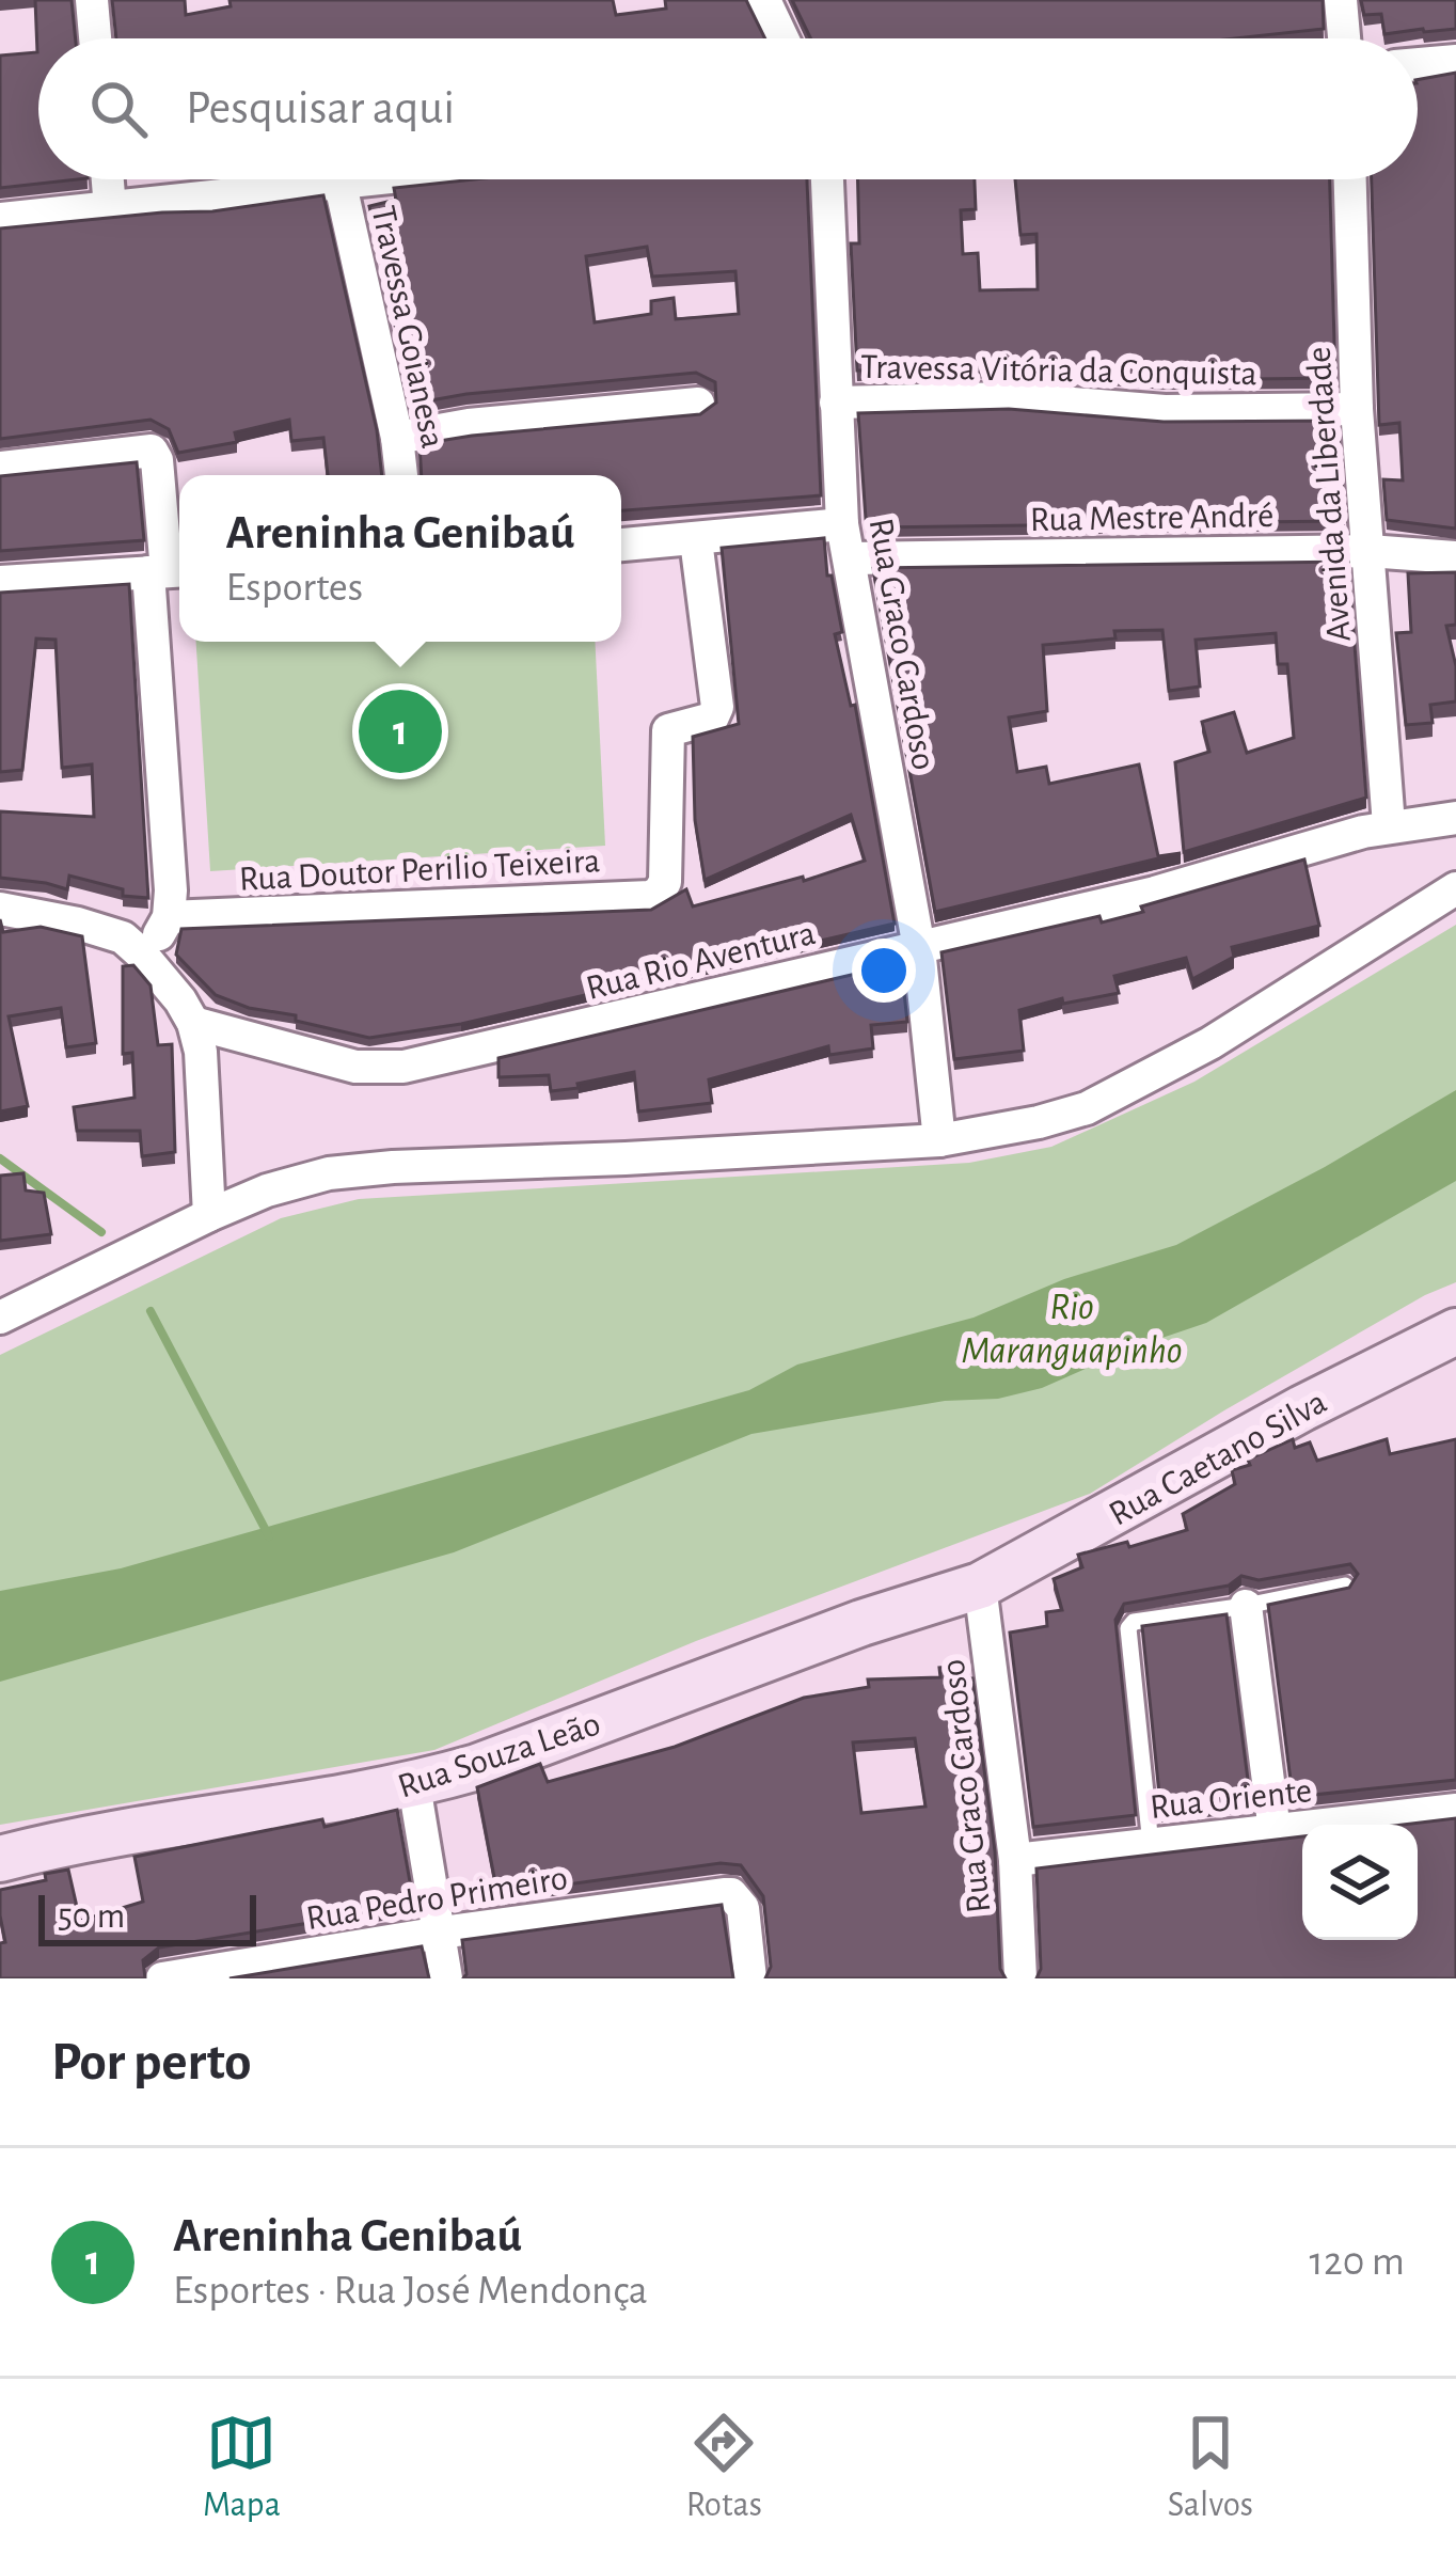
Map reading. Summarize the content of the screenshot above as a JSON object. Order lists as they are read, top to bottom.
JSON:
{
  "streets": {
    "main road": ["Rua Caetano Silva", "Rua Souza Leão"],
    "street": [
      "Travessa Goianesa",
      "Travessa Vitória da Conquista",
      "Avenida da Liberdade",
      "Rua Mestre André",
      "Rua Graco Cardoso",
      "Rua Doutor Perilio Teixeira",
      "Rua Rio Aventura",
      "Rua Oriente",
      "Rua Pedro Primeiro"
    ]
  },
  "crossings": [
    ["Travessa Vitória da Conquista", "Avenida da Liberdade"],
    ["Travessa Vitória da Conquista", "Rua Graco Cardoso"],
    ["Avenida da Liberdade", "Rua Mestre André"],
    ["Avenida da Liberdade", "Rua Rio Aventura"],
    ["Rua Mestre André", "Rua Graco Cardoso"],
    ["Rua Graco Cardoso", "Rua Rio Aventura"],
    ["Rua Graco Cardoso", "Rua Caetano Silva"],
    ["Rua Graco Cardoso", "Rua Souza Leão"],
    ["Rua Graco Cardoso", "Rua Oriente"],
    ["Rua Caetano Silva", "Rua Souza Leão"]
  ],
  "water": ["Rio Maranguapinho"],
  "scale_bar": "50 m",
  "page": {
    "search": "Pesquisar aqui",
    "popup": ["Areninha Genibaú", "Esportes"],
    "pins": "1",
    "scale": "50 m",
    "heading": "Por perto",
    "list": [
      {
        "mark": "1",
        "name": "Areninha Genibaú",
        "note": "Esportes · Rua José Mendonça",
        "value": "120 m"
      }
    ],
    "nav": ["Mapa", "Rotas", "Salvos"]
  }
}
